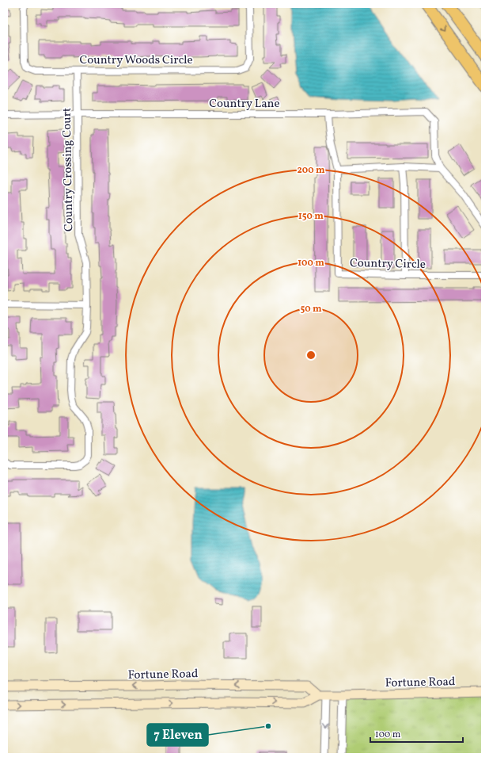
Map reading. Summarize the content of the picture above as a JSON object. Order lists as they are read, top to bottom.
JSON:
{
  "streets": {
    "main road": ["Fortune Road"],
    "street": [
      "Country Woods Circle",
      "Country Lane",
      "Country Crossing Court",
      "Country Circle"
    ]
  },
  "crossings": [
    ["Country Woods Circle", "Country Crossing Court"],
    ["Country Lane", "Country Crossing Court"],
    ["Country Lane", "Country Circle"]
  ],
  "places": ["7 Eleven"],
  "scale_bar": "100 m",
  "rings": [
    "200 m",
    "150 m",
    "100 m",
    "50 m"
  ]
}
